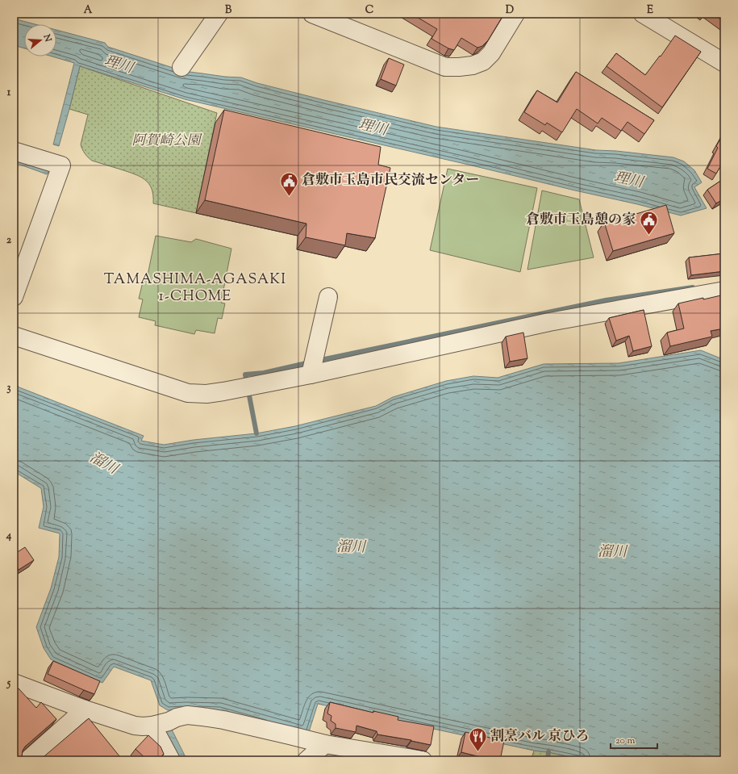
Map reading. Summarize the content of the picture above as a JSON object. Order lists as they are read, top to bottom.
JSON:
{
  "districts": ["TAMASHIMA-AGASAKI 1-CHOME"],
  "water": ["理川", "溜川"],
  "parks": ["阿賀崎公園"],
  "places": {
    "public building": ["倉敷市玉島市民交流センター", "倉敷市玉島憩の家"],
    "restaurant": ["割烹バル 京ひろ"]
  },
  "scale_bar": "20 m",
  "north": "right",
  "grid": {
    "columns": [
      "A",
      "B",
      "C",
      "D",
      "E"
    ],
    "rows": [
      "1",
      "2",
      "3",
      "4",
      "5"
    ]
  }
}
